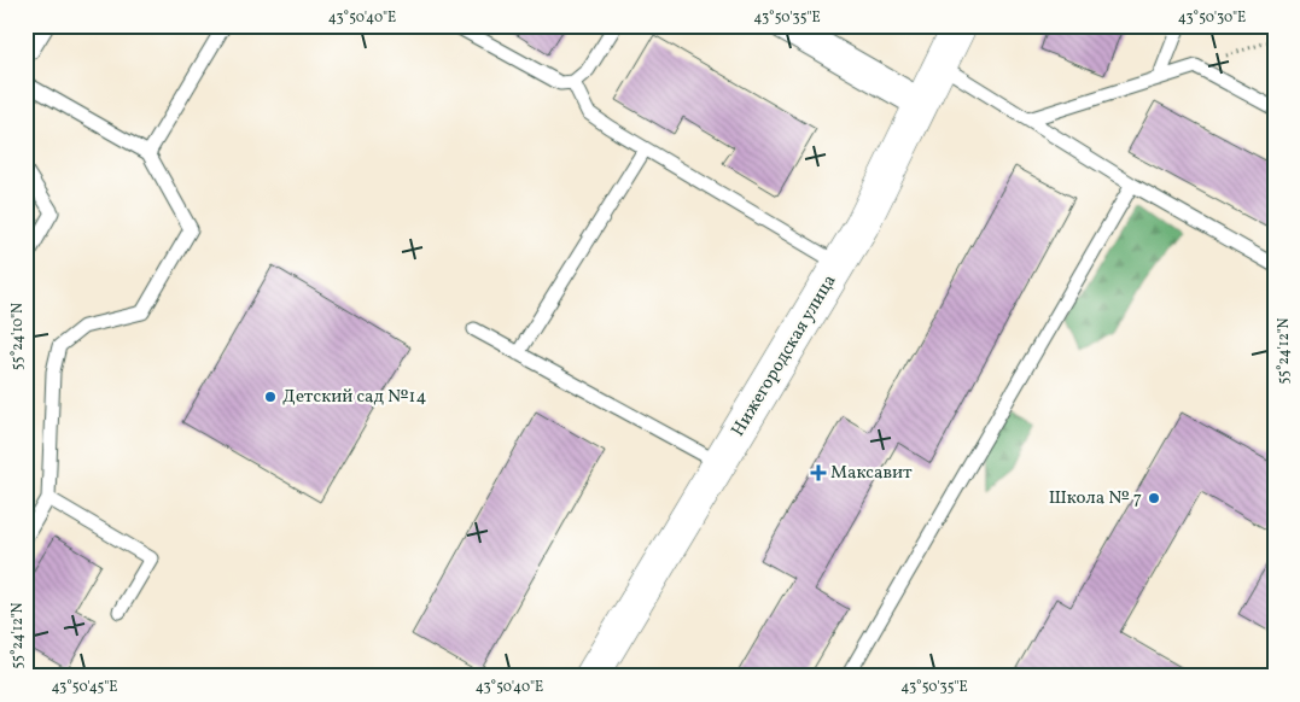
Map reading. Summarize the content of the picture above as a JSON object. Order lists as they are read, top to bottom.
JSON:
{
  "streets": {
    "street": ["Нижегородская улица"]
  },
  "places": {
    "other": ["Детский сад №14", "Школа № 7"],
    "health": ["Максавит"]
  },
  "coordinates": [
    "43°50'40\"E",
    "43°50'35\"E",
    "43°50'30\"E",
    "55°24'10\"N",
    "55°24'12\"N",
    "43°50'45\"E"
  ]
}
